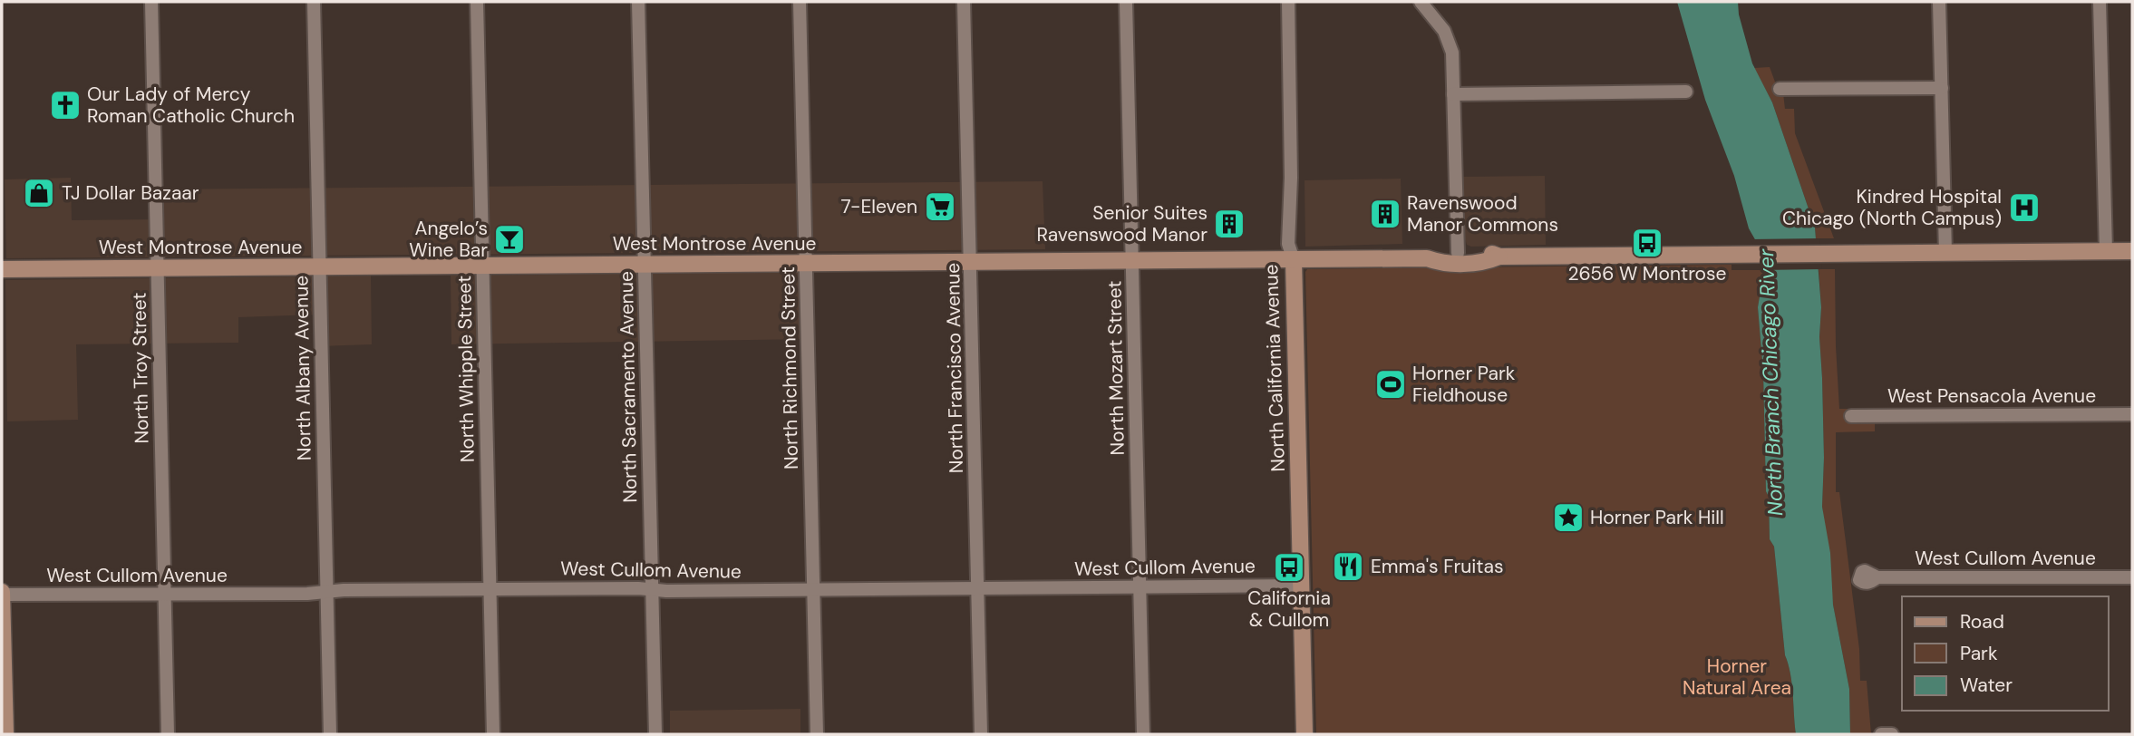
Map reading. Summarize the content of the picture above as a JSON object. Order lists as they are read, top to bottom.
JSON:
{
  "streets": {
    "main road": ["West Montrose Avenue", "North California Avenue"],
    "street": [
      "North Troy Street",
      "North Albany Avenue",
      "North Richmond Street",
      "North Francisco Avenue",
      "North Mozart Street",
      "North Whipple Street",
      "North Sacramento Avenue",
      "West Pensacola Avenue",
      "West Cullom Avenue"
    ]
  },
  "crossings": [
    ["West Montrose Avenue", "North Troy Street"],
    ["West Montrose Avenue", "North Albany Avenue"],
    ["West Montrose Avenue", "North Richmond Street"],
    ["West Montrose Avenue", "North Francisco Avenue"],
    ["West Montrose Avenue", "North Mozart Street"],
    ["West Montrose Avenue", "North California Avenue"],
    ["West Montrose Avenue", "North Whipple Street"],
    ["West Montrose Avenue", "North Sacramento Avenue"],
    ["North Troy Street", "West Cullom Avenue"],
    ["North Albany Avenue", "West Cullom Avenue"],
    ["North Richmond Street", "West Cullom Avenue"],
    ["North Francisco Avenue", "West Cullom Avenue"],
    ["North Mozart Street", "West Cullom Avenue"],
    ["North California Avenue", "West Cullom Avenue"],
    ["North Whipple Street", "West Cullom Avenue"],
    ["North Sacramento Avenue", "West Cullom Avenue"]
  ],
  "water": ["North Branch Chicago River"],
  "parks": ["Horner Natural Area"],
  "places": {
    "church": ["Our Lady of Mercy Roman Catholic Church"],
    "shop": ["TJ Dollar Bazaar"],
    "supermarket": ["7-Eleven"],
    "hospital": ["Kindred Hospital Chicago (North Campus)"],
    "building": ["Ravenswood Manor Commons", "Senior Suites Ravenswood Manor"],
    "bar": ["Angelo’s Wine Bar"],
    "bus stop": ["2656 W Montrose", "California & Cullom"],
    "sports": ["Horner Park Fieldhouse"],
    "place": ["Horner Park Hill"],
    "restaurant": ["Emma's Fruitas"]
  },
  "legend": ["Road", "Park", "Water"]
}
